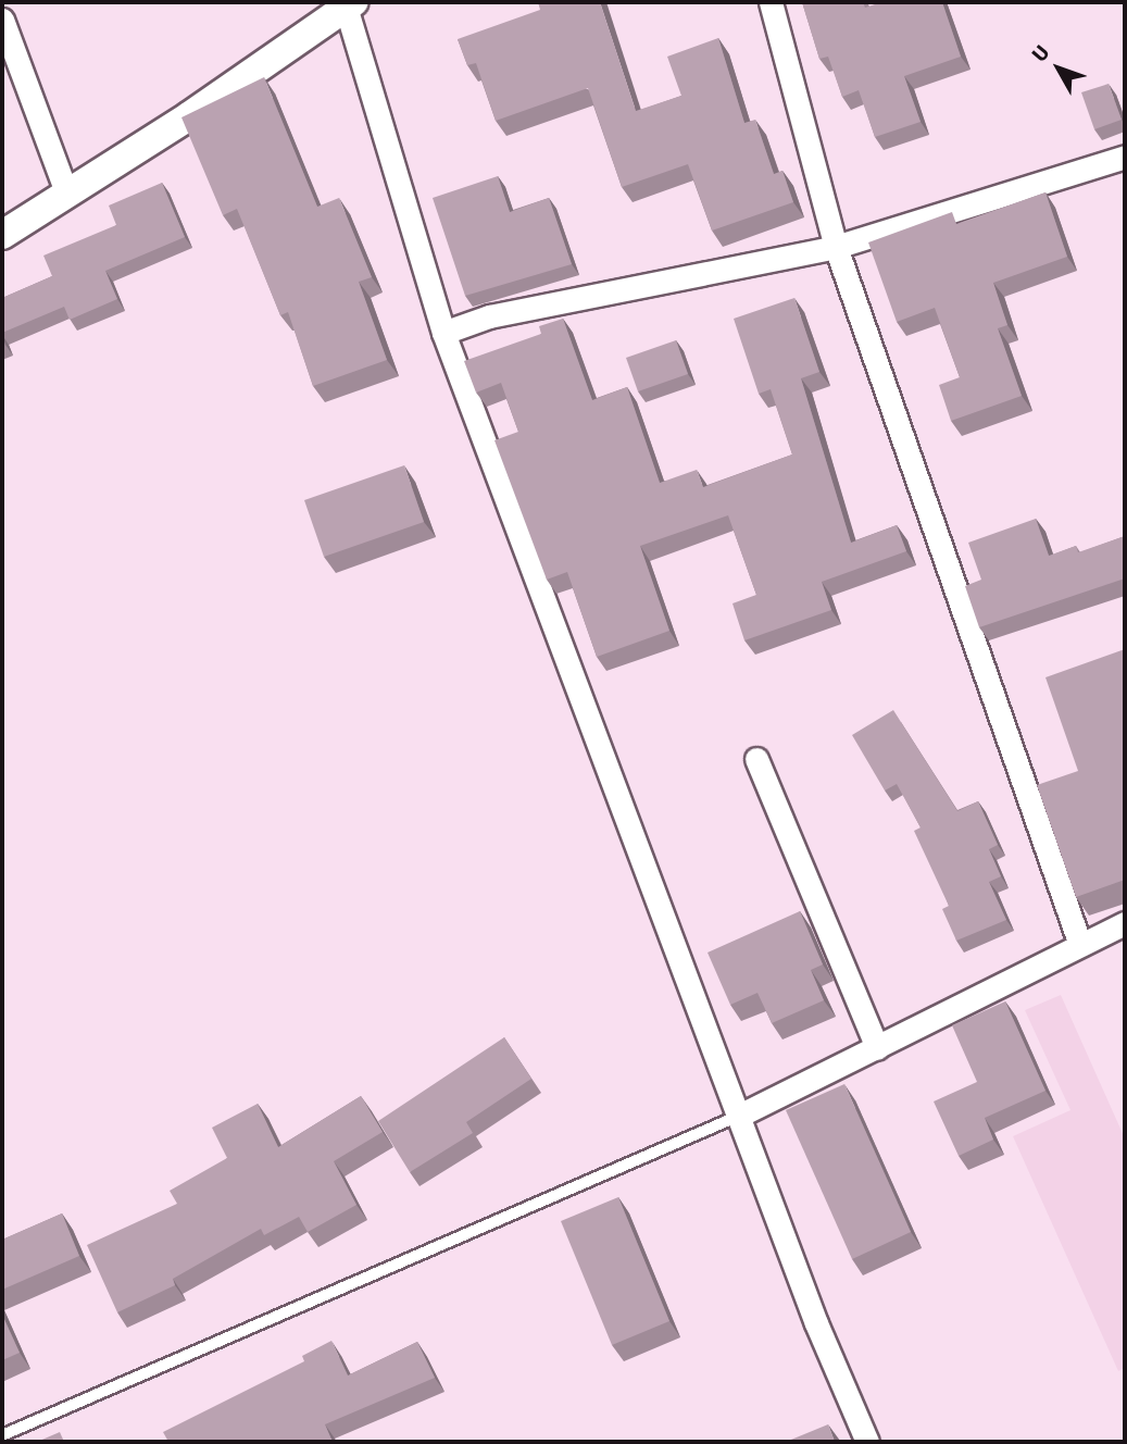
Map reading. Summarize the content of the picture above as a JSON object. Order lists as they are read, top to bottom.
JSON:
{
  "north": "top left"
}
